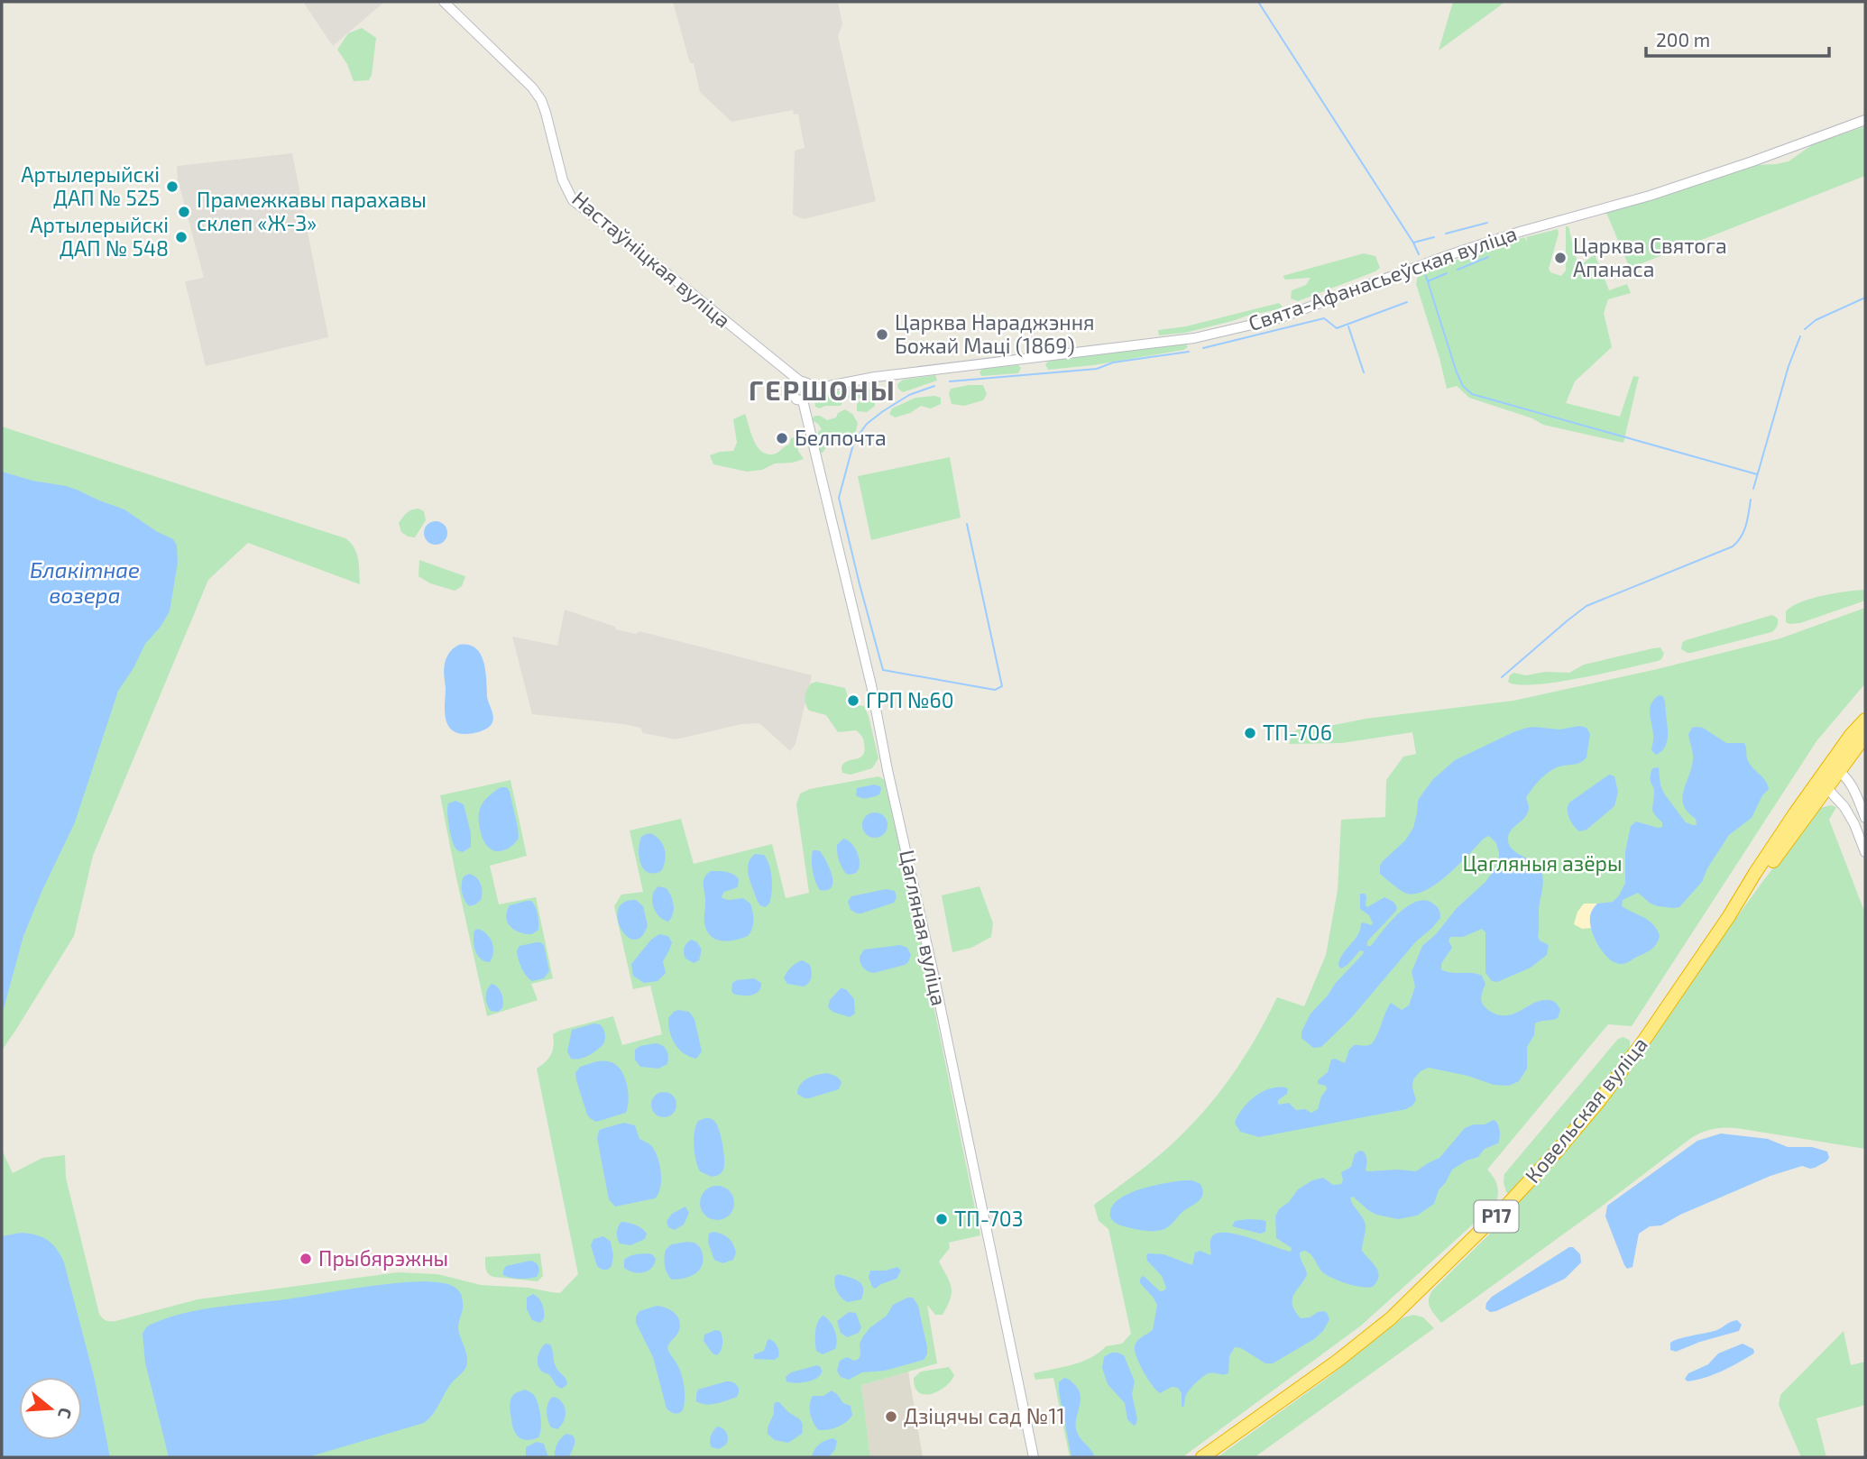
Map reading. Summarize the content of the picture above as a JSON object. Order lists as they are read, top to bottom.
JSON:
{
  "streets": {
    "highway": ["Ковельская вуліца", "Р17"],
    "street": ["Настаўніцкая вуліца", "Свята-Афанасьеўская вуліца", "Цагляная вуліца"]
  },
  "crossings": [
    ["Настаўніцкая вуліца", "Свята-Афанасьеўская вуліца"],
    ["Настаўніцкая вуліца", "Цагляная вуліца"],
    ["Свята-Афанасьеўская вуліца", "Цагляная вуліца"],
    ["Ковельская вуліца", "Р17"]
  ],
  "districts": ["ГЕРШОНЫ"],
  "water": ["Блакітнае возера"],
  "parks": ["Цагляныя азёры"],
  "places": [
    "Артылерыйскі ДАП № 525",
    "Прамежкавы парахавы склеп «Ж-З»",
    "Артылерыйскі ДАП № 548",
    "Царква Святога Апанаса",
    "Царква Нараджэння Божай Маці (1869)",
    "Белпочта",
    "ГРП №60",
    "ТП-706",
    "ТП-703",
    "Прыбярэжны",
    "Дзіцячы сад №11"
  ],
  "scale_bar": "200 m",
  "north": "right"
}
